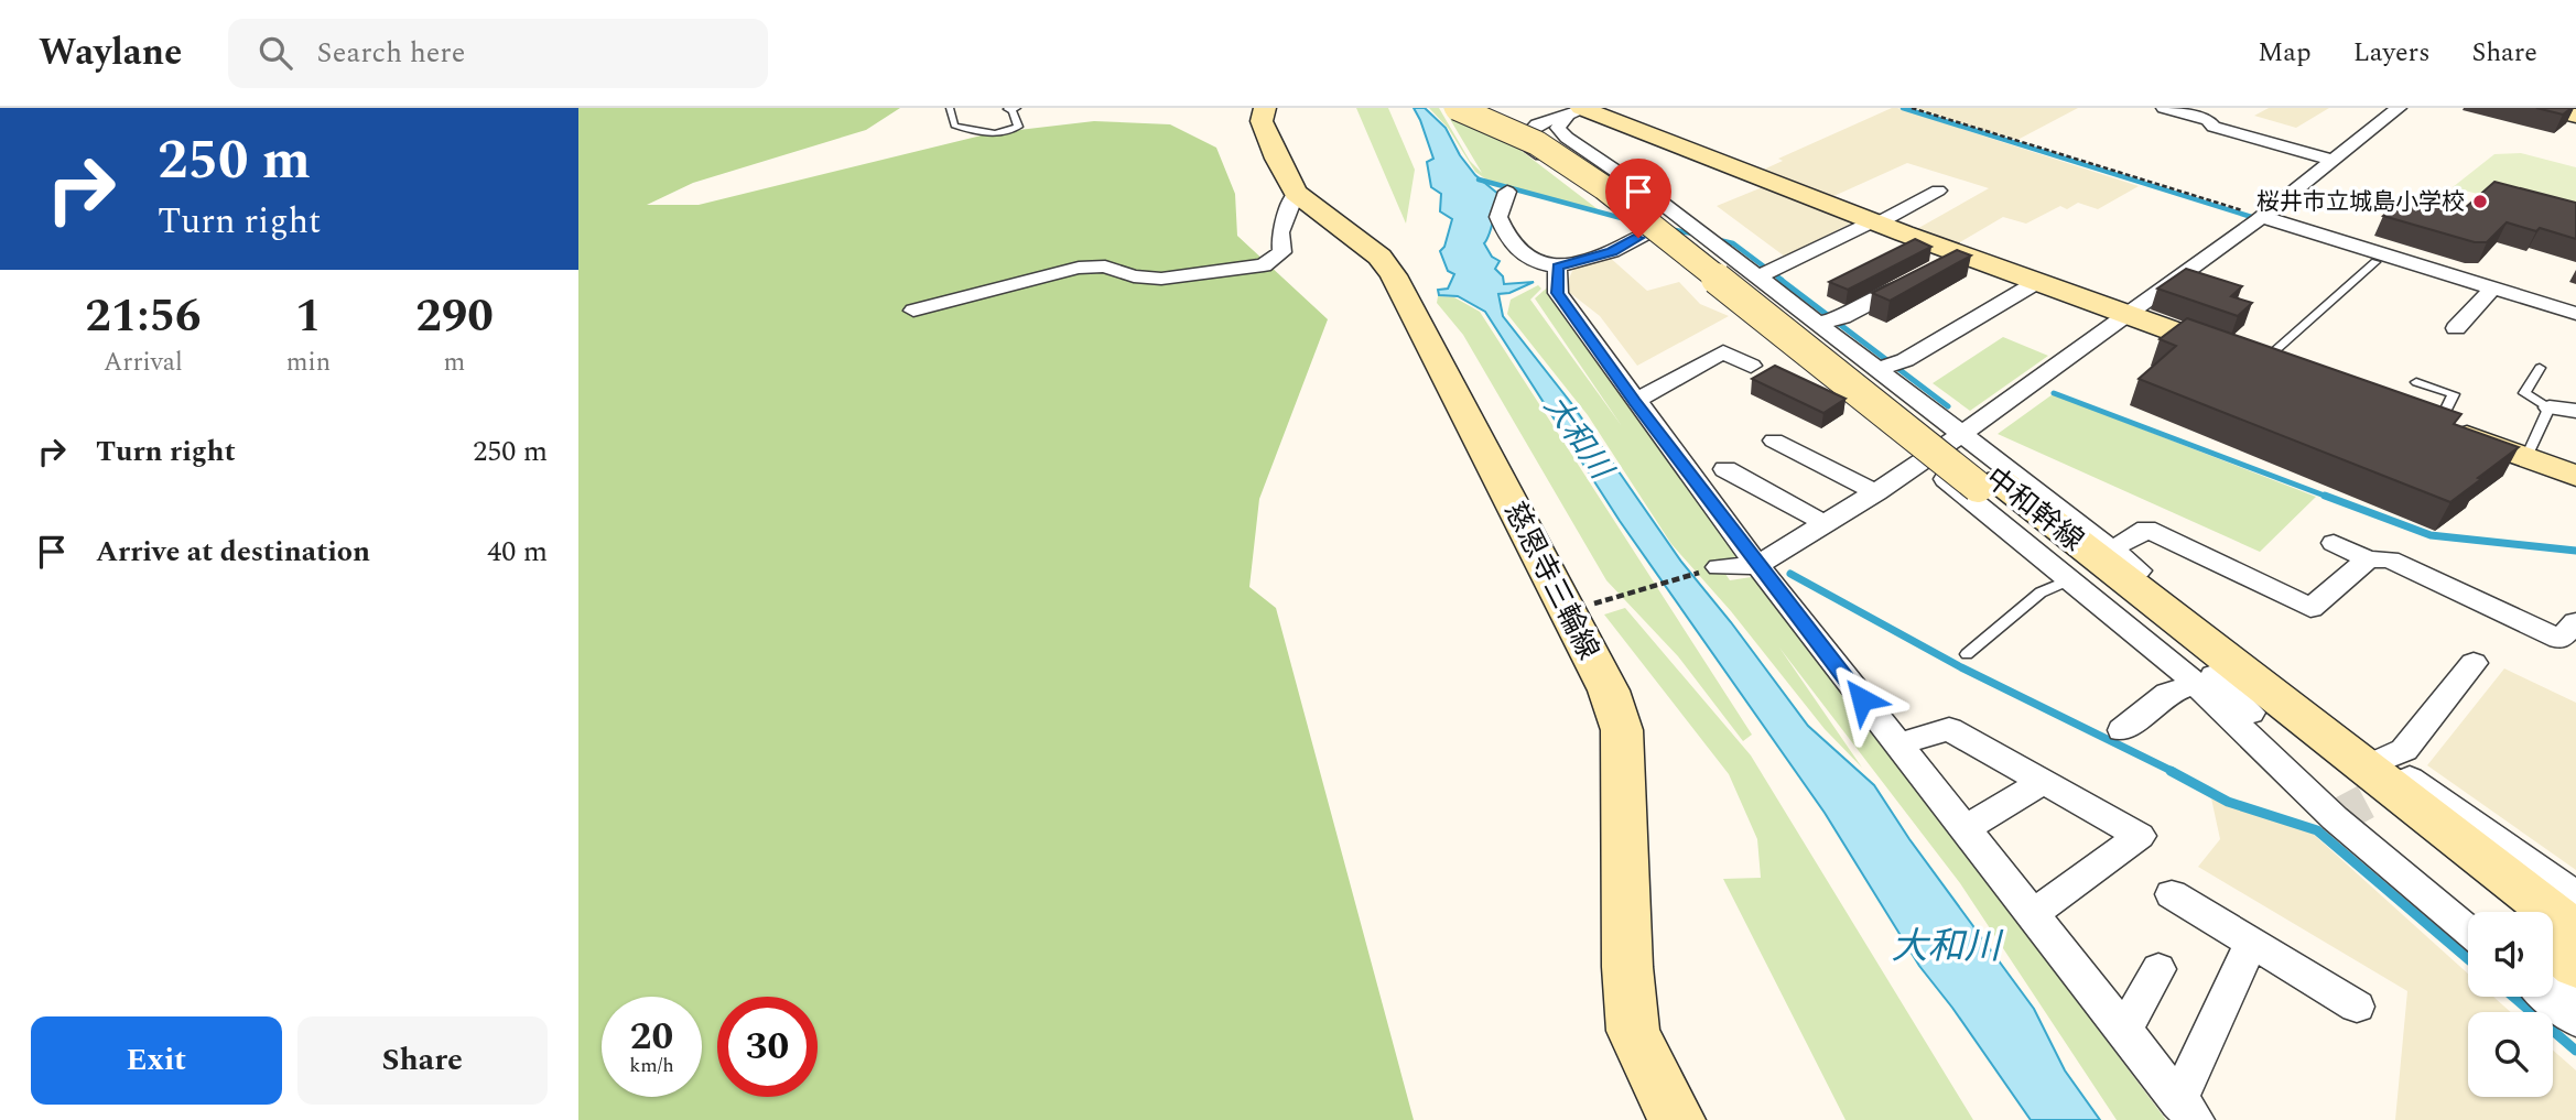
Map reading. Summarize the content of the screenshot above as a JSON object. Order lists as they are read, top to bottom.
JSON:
{
  "streets": {
    "main road": ["中和幹線", "慈恩寺三輪線"]
  },
  "water": ["大和川"],
  "places": ["桜井市立城島小学校"],
  "page": {
    "header": "Waylane",
    "search": "Search here",
    "nav": ["Map", "Layers", "Share"],
    "turn": ["250 m", "Turn right"],
    "eta": [
      "21:56",
      "Arrival",
      "1",
      "min",
      "290",
      "m"
    ],
    "list": [
      {
        "name": "Turn right",
        "value": "250 m"
      },
      {
        "name": "Arrive at destination",
        "value": "40 m"
      }
    ],
    "speed": "20 km/h",
    "limit": "30",
    "buttons": ["Exit", "Share"]
  }
}
